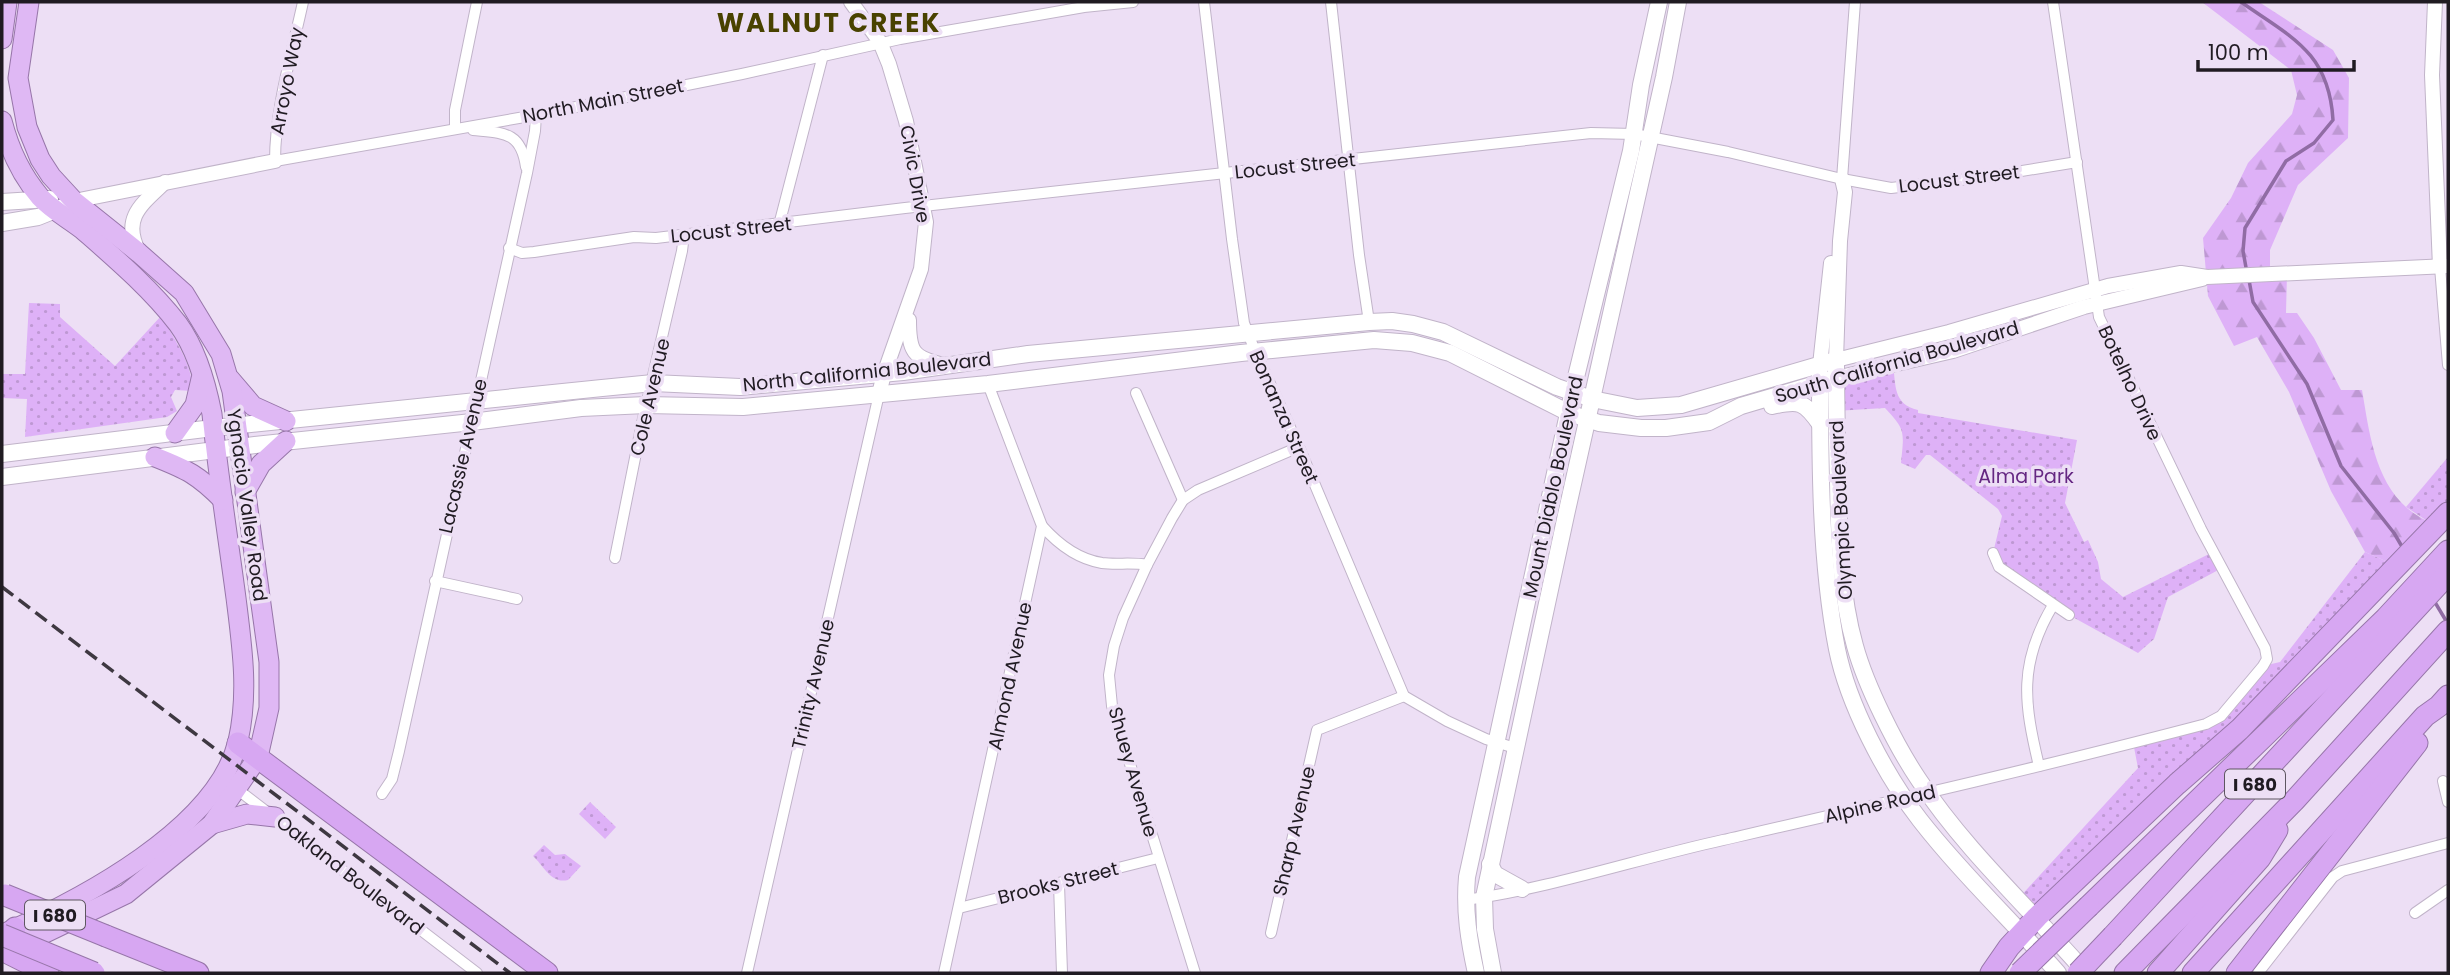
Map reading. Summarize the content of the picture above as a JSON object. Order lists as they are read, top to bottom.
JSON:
{
  "streets": {
    "highway": ["Ygnacio Valley Road", "I 680"],
    "main road": [
      "North Main Street",
      "South California Boulevard",
      "North California Boulevard",
      "Mount Diablo Boulevard",
      "Olympic Boulevard"
    ],
    "street": [
      "Arroyo Way",
      "Locust Street",
      "Civic Drive",
      "Botelho Drive",
      "Cole Avenue",
      "Bonanza Street",
      "Lacassie Avenue",
      "Almond Avenue",
      "Trinity Avenue",
      "Shuey Avenue",
      "Alpine Road",
      "Sharp Avenue",
      "Oakland Boulevard",
      "Brooks Street"
    ]
  },
  "crossings": [
    ["Arroyo Way", "North Main Street"],
    ["North Main Street", "Civic Drive"],
    ["North Main Street", "Lacassie Avenue"],
    ["North Main Street", "Ygnacio Valley Road"],
    ["Locust Street", "Civic Drive"],
    ["Locust Street", "Botelho Drive"],
    ["Locust Street", "Cole Avenue"],
    ["Locust Street", "Bonanza Street"],
    ["Locust Street", "Lacassie Avenue"],
    ["Locust Street", "Mount Diablo Boulevard"],
    ["Locust Street", "Olympic Boulevard"],
    ["Civic Drive", "North California Boulevard"],
    ["Civic Drive", "Trinity Avenue"],
    ["South California Boulevard", "North California Boulevard"],
    ["South California Boulevard", "Botelho Drive"],
    ["South California Boulevard", "Mount Diablo Boulevard"],
    ["South California Boulevard", "Olympic Boulevard"],
    ["North California Boulevard", "Cole Avenue"],
    ["North California Boulevard", "Bonanza Street"],
    ["North California Boulevard", "Lacassie Avenue"],
    ["North California Boulevard", "Mount Diablo Boulevard"],
    ["North California Boulevard", "Ygnacio Valley Road"],
    ["North California Boulevard", "Trinity Avenue"],
    ["Botelho Drive", "Alpine Road"],
    ["Bonanza Street", "Sharp Avenue"],
    ["Mount Diablo Boulevard", "Alpine Road"],
    ["Ygnacio Valley Road", "I 680"],
    ["Ygnacio Valley Road", "Oakland Boulevard"],
    ["Olympic Boulevard", "Alpine Road"],
    ["Almond Avenue", "Brooks Street"],
    ["Shuey Avenue", "Brooks Street"]
  ],
  "districts": ["WALNUT CREEK"],
  "parks": ["Alma Park"],
  "scale_bar": "100 m"
}
